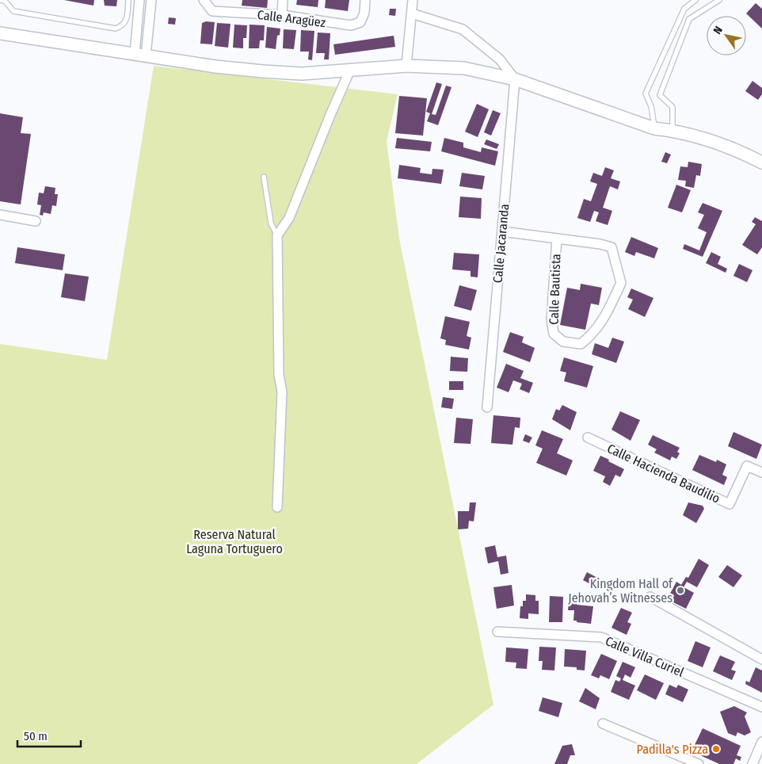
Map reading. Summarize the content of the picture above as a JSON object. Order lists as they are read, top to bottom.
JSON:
{
  "streets": {
    "street": [
      "Calle Aragüez",
      "Calle Jacaranda",
      "Calle Bautista",
      "Calle Hacienda Baudilio",
      "Calle Villa Curiel"
    ]
  },
  "crossings": [
    ["Calle Jacaranda", "Calle Bautista"]
  ],
  "parks": ["Reserva Natural Laguna Tortuguero"],
  "places": ["Kingdom Hall of Jehovah’s Witnesses", "Padilla's Pizza"],
  "scale_bar": "50 m",
  "north": "top left"
}
